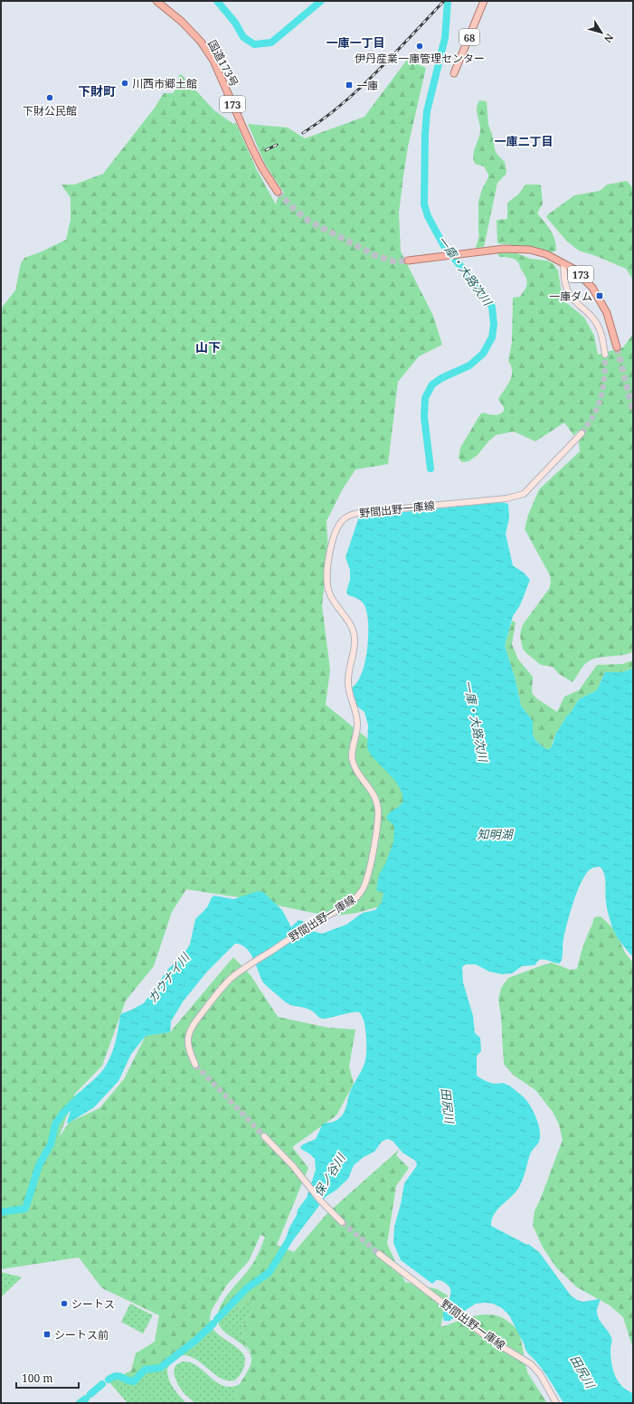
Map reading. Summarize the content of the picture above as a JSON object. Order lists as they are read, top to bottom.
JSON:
{
  "streets": {
    "highway": ["国道173号", "173"],
    "main road": ["68", "野間出野一庫線"]
  },
  "districts": [
    "一庫一丁目",
    "下財町",
    "一庫二丁目",
    "山下"
  ],
  "water": [
    "一庫・大路次川",
    "知明湖",
    "ガウナイ川",
    "田尻川",
    "保ノ谷川"
  ],
  "places": {
    "other": [
      "伊丹産業一庫管理センター",
      "川西市郷土館",
      "下財公民館",
      "シートス"
    ],
    "transit": ["一庫", "一庫ダム", "シートス前"]
  },
  "scale_bar": "100 m",
  "north": "bottom right"
}
